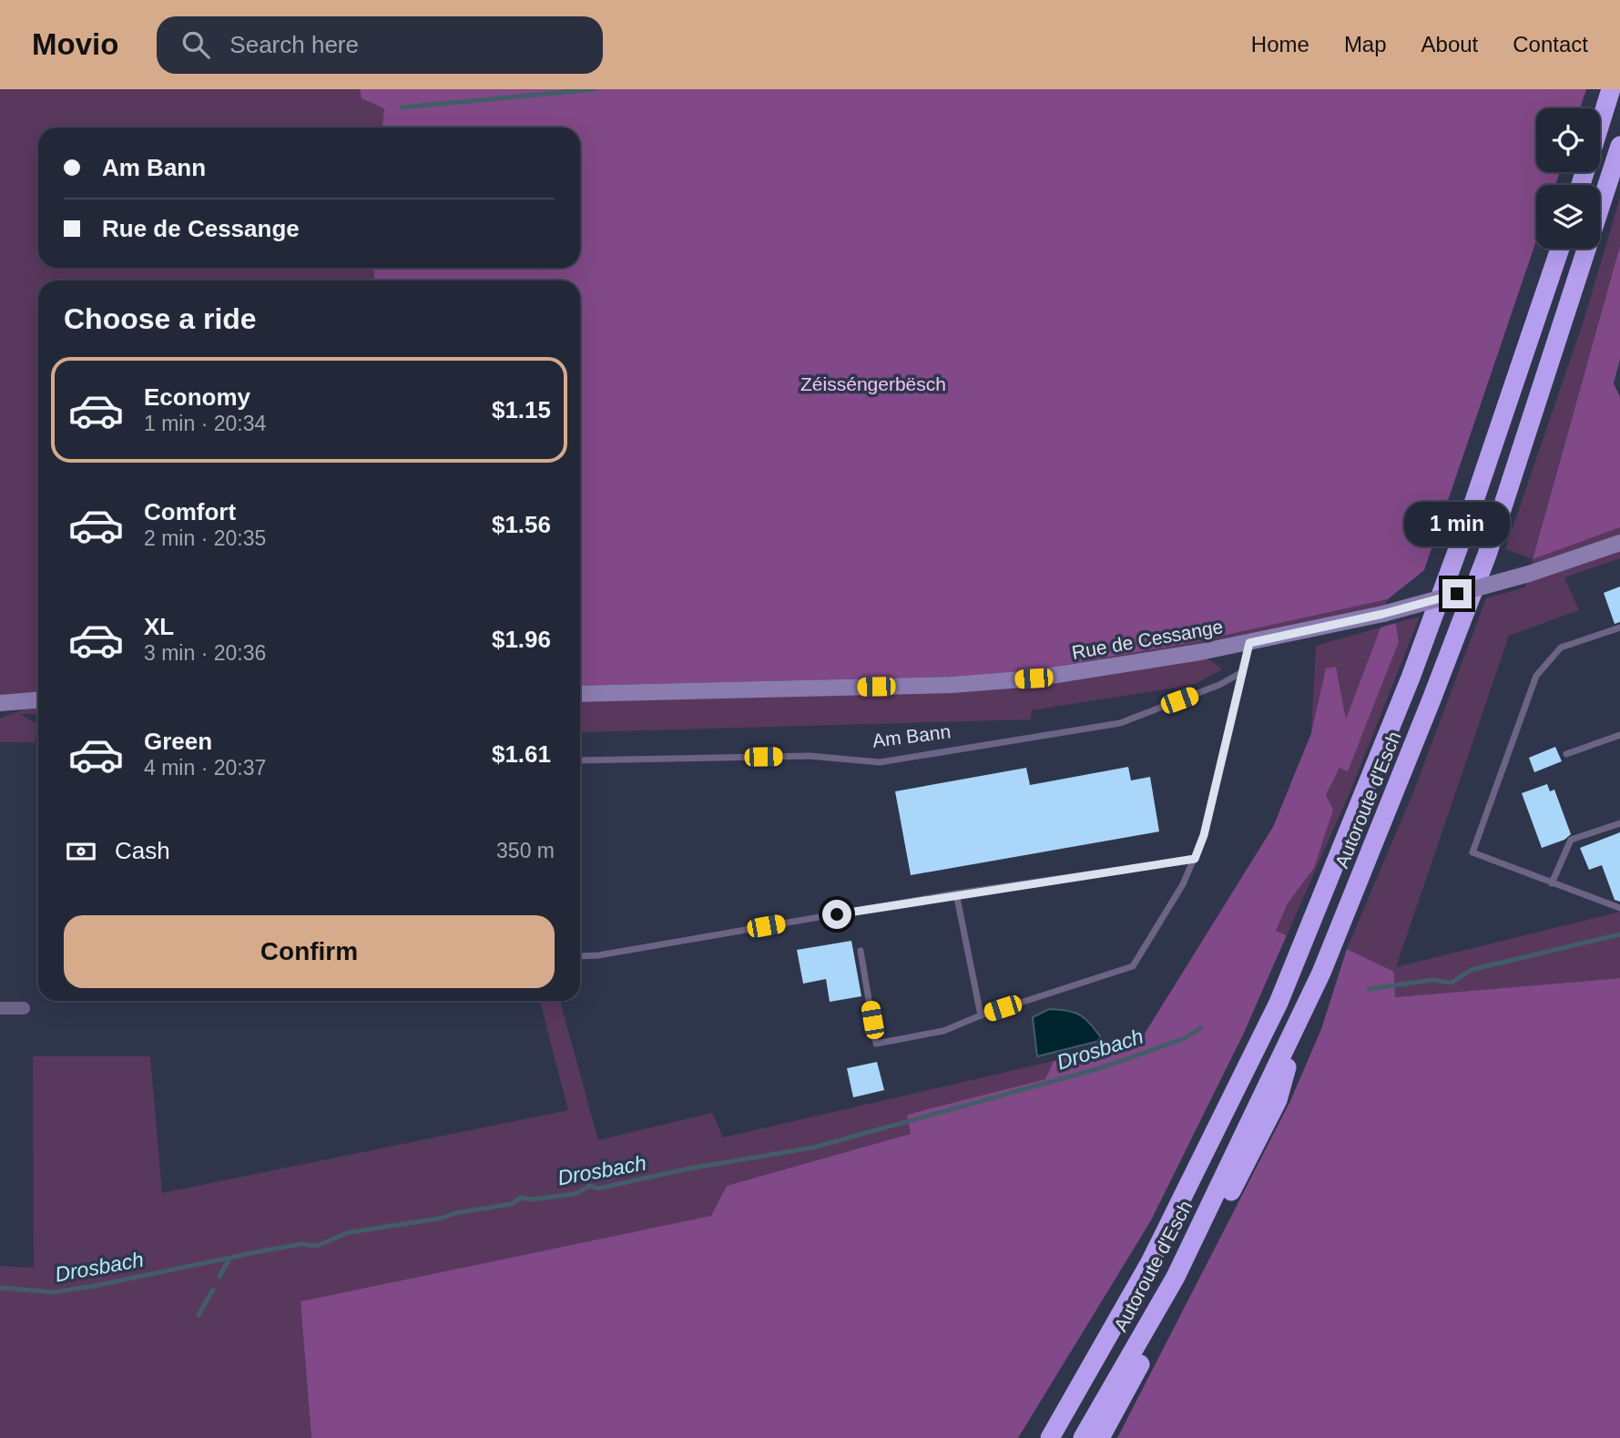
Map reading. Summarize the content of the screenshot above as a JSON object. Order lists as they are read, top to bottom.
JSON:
{
  "streets": {
    "highway": ["Autoroute d'Esch"],
    "main road": ["Rue de Cessange"],
    "lane": ["Am Bann"]
  },
  "water": ["Drosbach"],
  "parks": ["Zéisséngerbësch"],
  "page": {
    "header": "Movio",
    "search": "Search here",
    "nav": [
      "Home",
      "Map",
      "About",
      "Contact"
    ],
    "banner": ["Am Bann", "Rue de Cessange"],
    "heading": "Choose a ride",
    "list": [
      {
        "name": "Economy",
        "note": "1 min · 20:34",
        "value": "$1.15"
      },
      {
        "name": "Comfort",
        "note": "2 min · 20:35",
        "value": "$1.56"
      },
      {
        "name": "XL",
        "note": "3 min · 20:36",
        "value": "$1.96"
      },
      {
        "name": "Green",
        "note": "4 min · 20:37",
        "value": "$1.61"
      }
    ],
    "bubble": "1 min",
    "pay": ["Cash", "350 m"],
    "buttons": "Confirm"
  }
}
